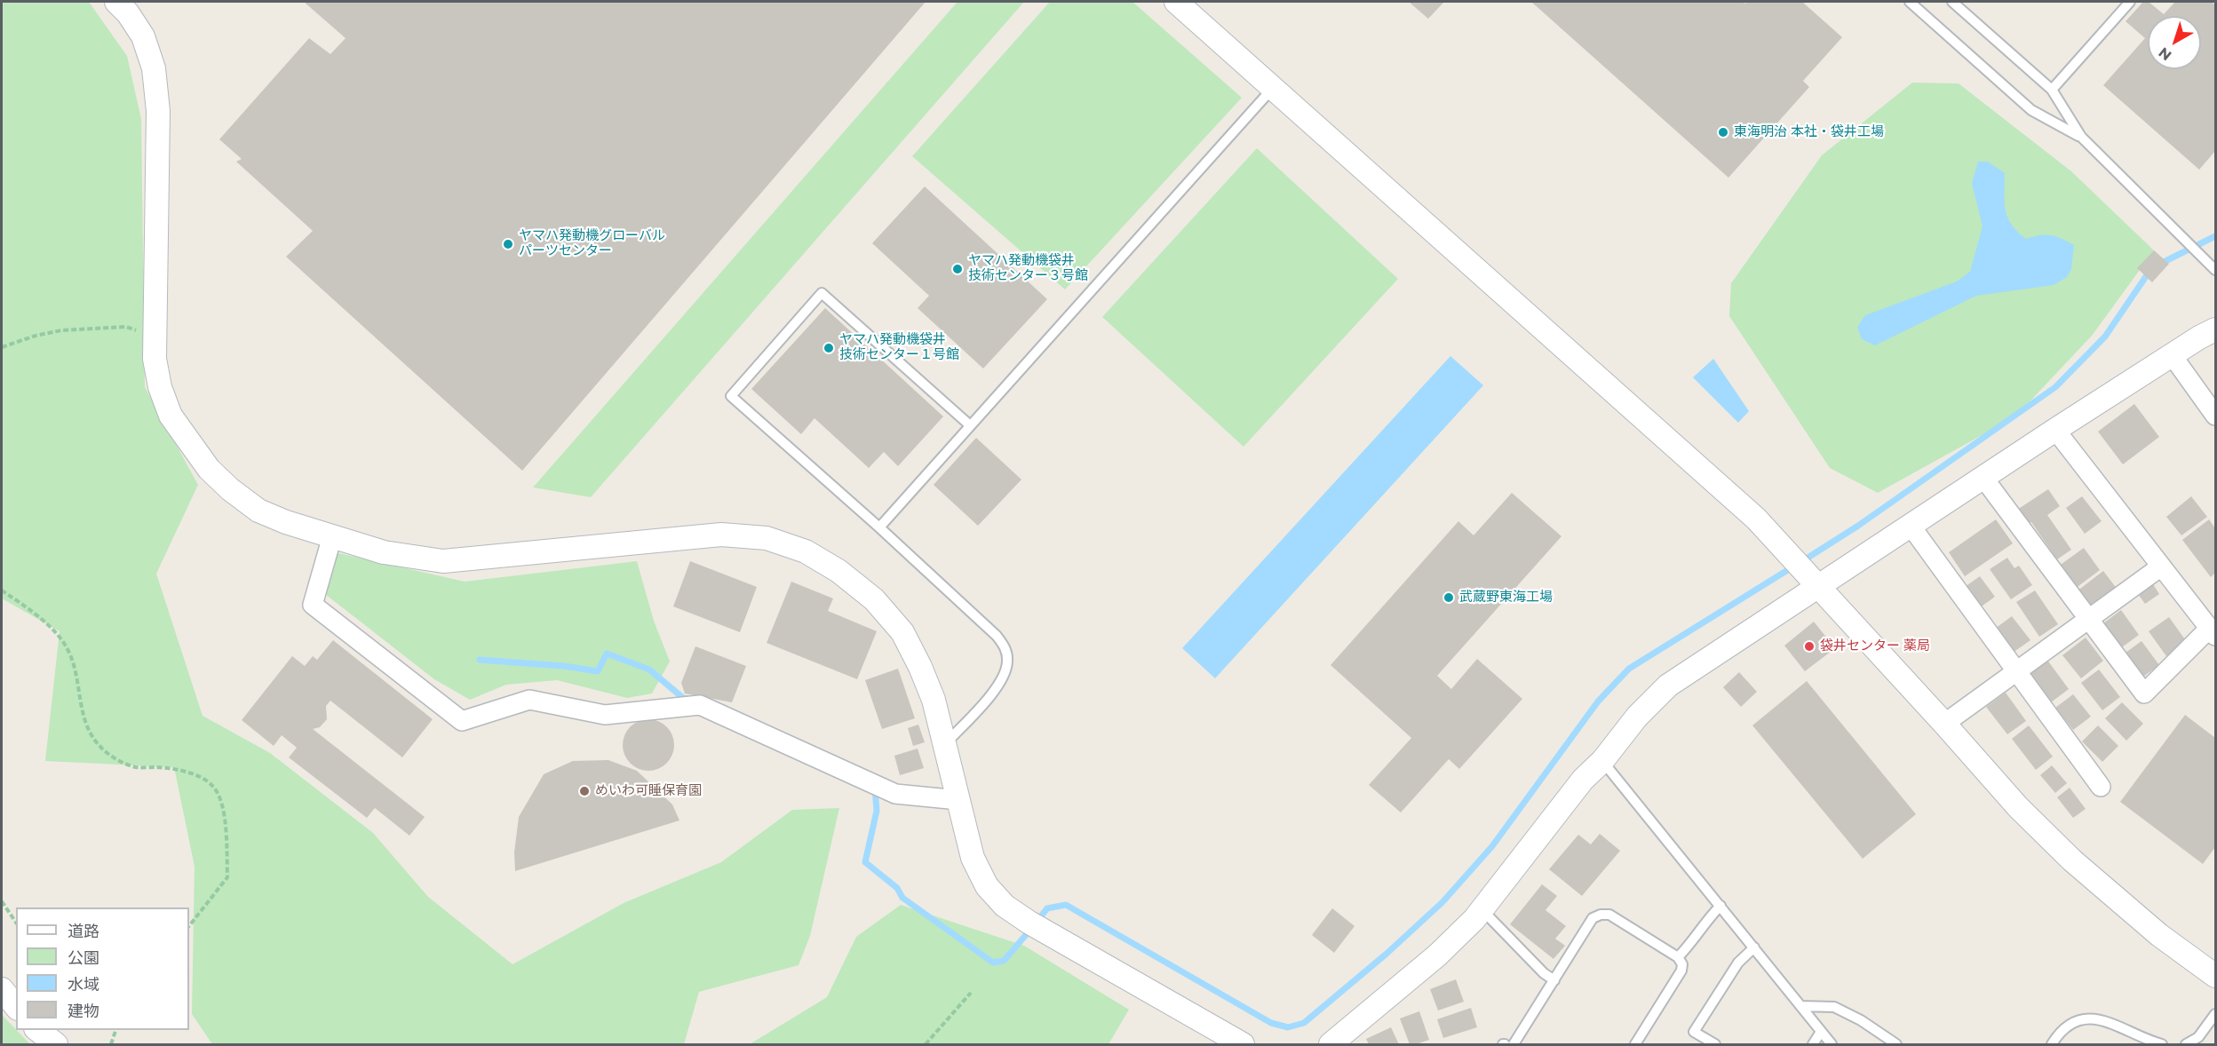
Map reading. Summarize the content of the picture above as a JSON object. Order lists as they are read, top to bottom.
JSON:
{
  "places": [
    "東海明治 本社・袋井工場",
    "ヤマハ発動機グローバル パーツセンター",
    "ヤマハ発動機袋井 技術センター３号館",
    "ヤマハ発動機袋井 技術センター１号館",
    "武蔵野東海工場",
    "袋井センター 薬局",
    "めいわ可睡保育園"
  ],
  "legend": [
    "道路",
    "公園",
    "水域",
    "建物"
  ],
  "north": "bottom left"
}
